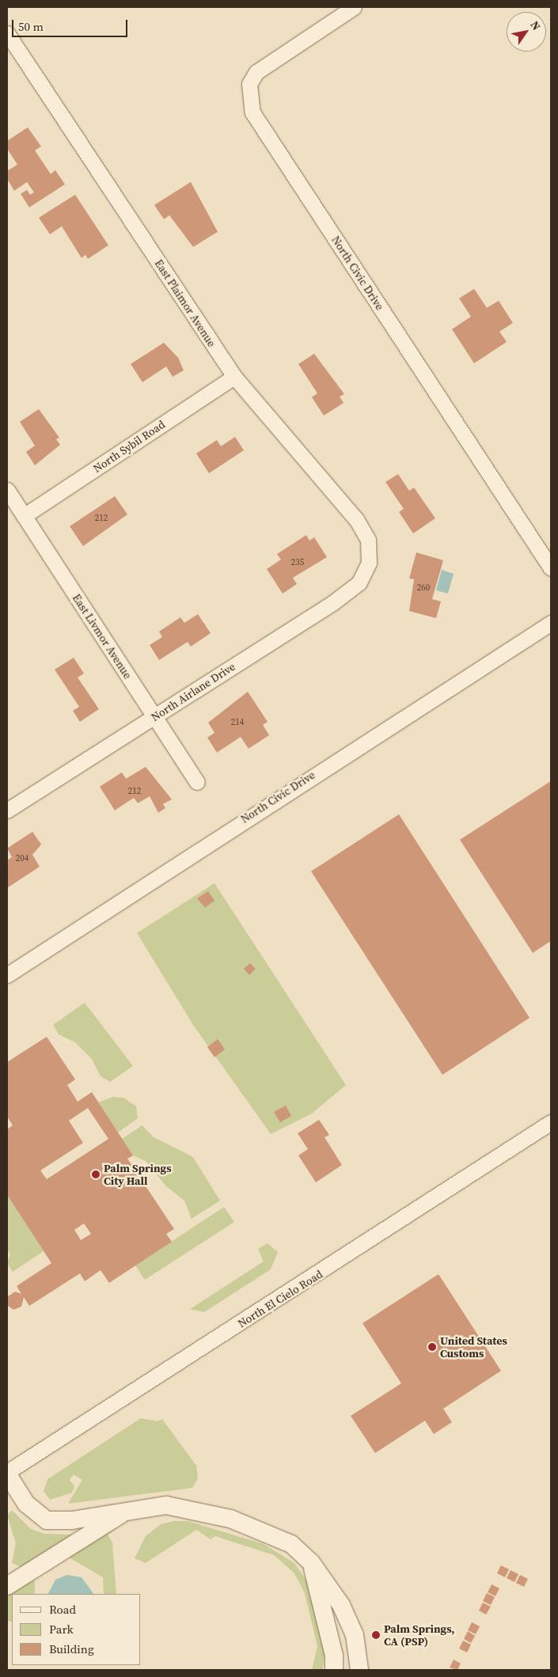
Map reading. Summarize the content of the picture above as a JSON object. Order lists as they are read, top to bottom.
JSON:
{
  "streets": {
    "street": [
      "North Civic Drive",
      "East Plaimor Avenue",
      "North Sybil Road",
      "East Livmor Avenue",
      "North Airlane Drive",
      "North El Cielo Road"
    ]
  },
  "crossings": [
    ["East Plaimor Avenue", "North Sybil Road"],
    ["East Plaimor Avenue", "North Airlane Drive"],
    ["North Sybil Road", "East Livmor Avenue"],
    ["East Livmor Avenue", "North Airlane Drive"]
  ],
  "places": ["Palm Springs City Hall", "United States Customs", "Palm Springs, CA (PSP)"],
  "house_numbers": [
    "212",
    "235",
    "260",
    "214",
    "212",
    "204"
  ],
  "legend": ["Road", "Park", "Building"],
  "scale_bar": "50 m",
  "north": "top right"
}
